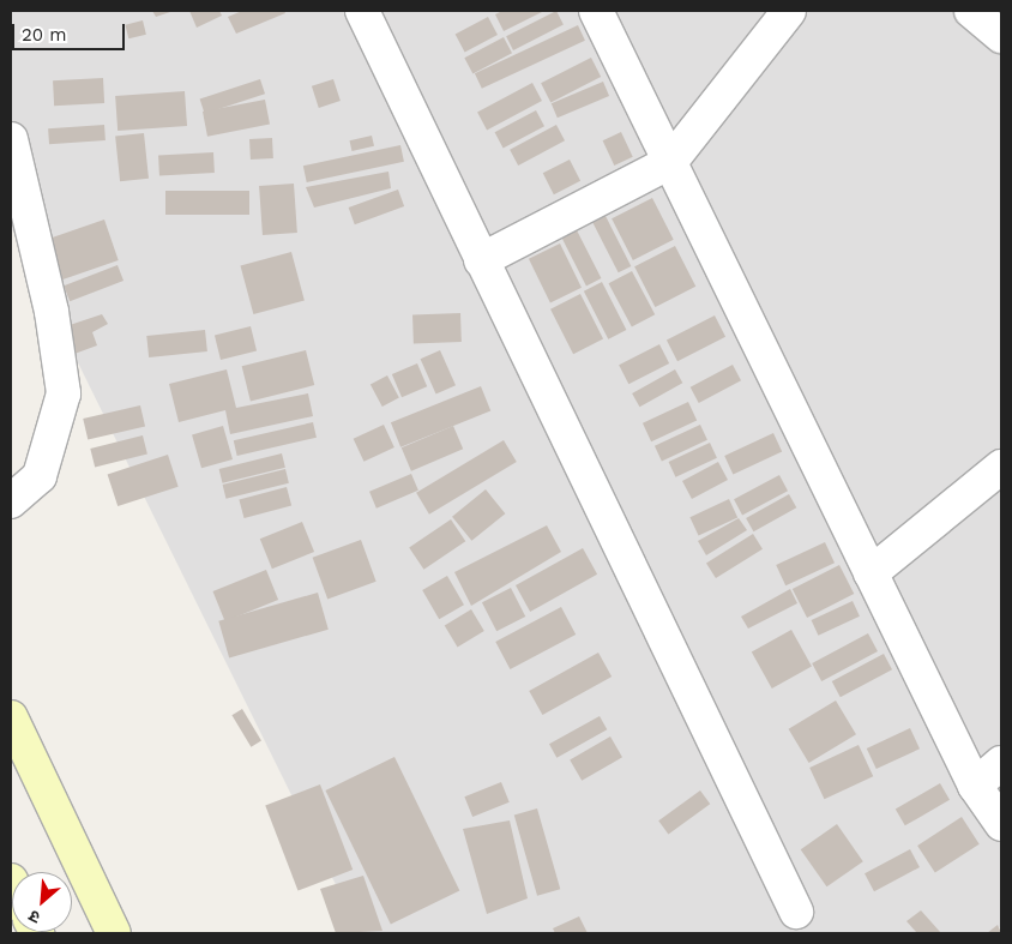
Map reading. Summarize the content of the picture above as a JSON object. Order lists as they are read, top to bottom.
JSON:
{
  "scale_bar": "20 m",
  "north": "bottom left"
}
